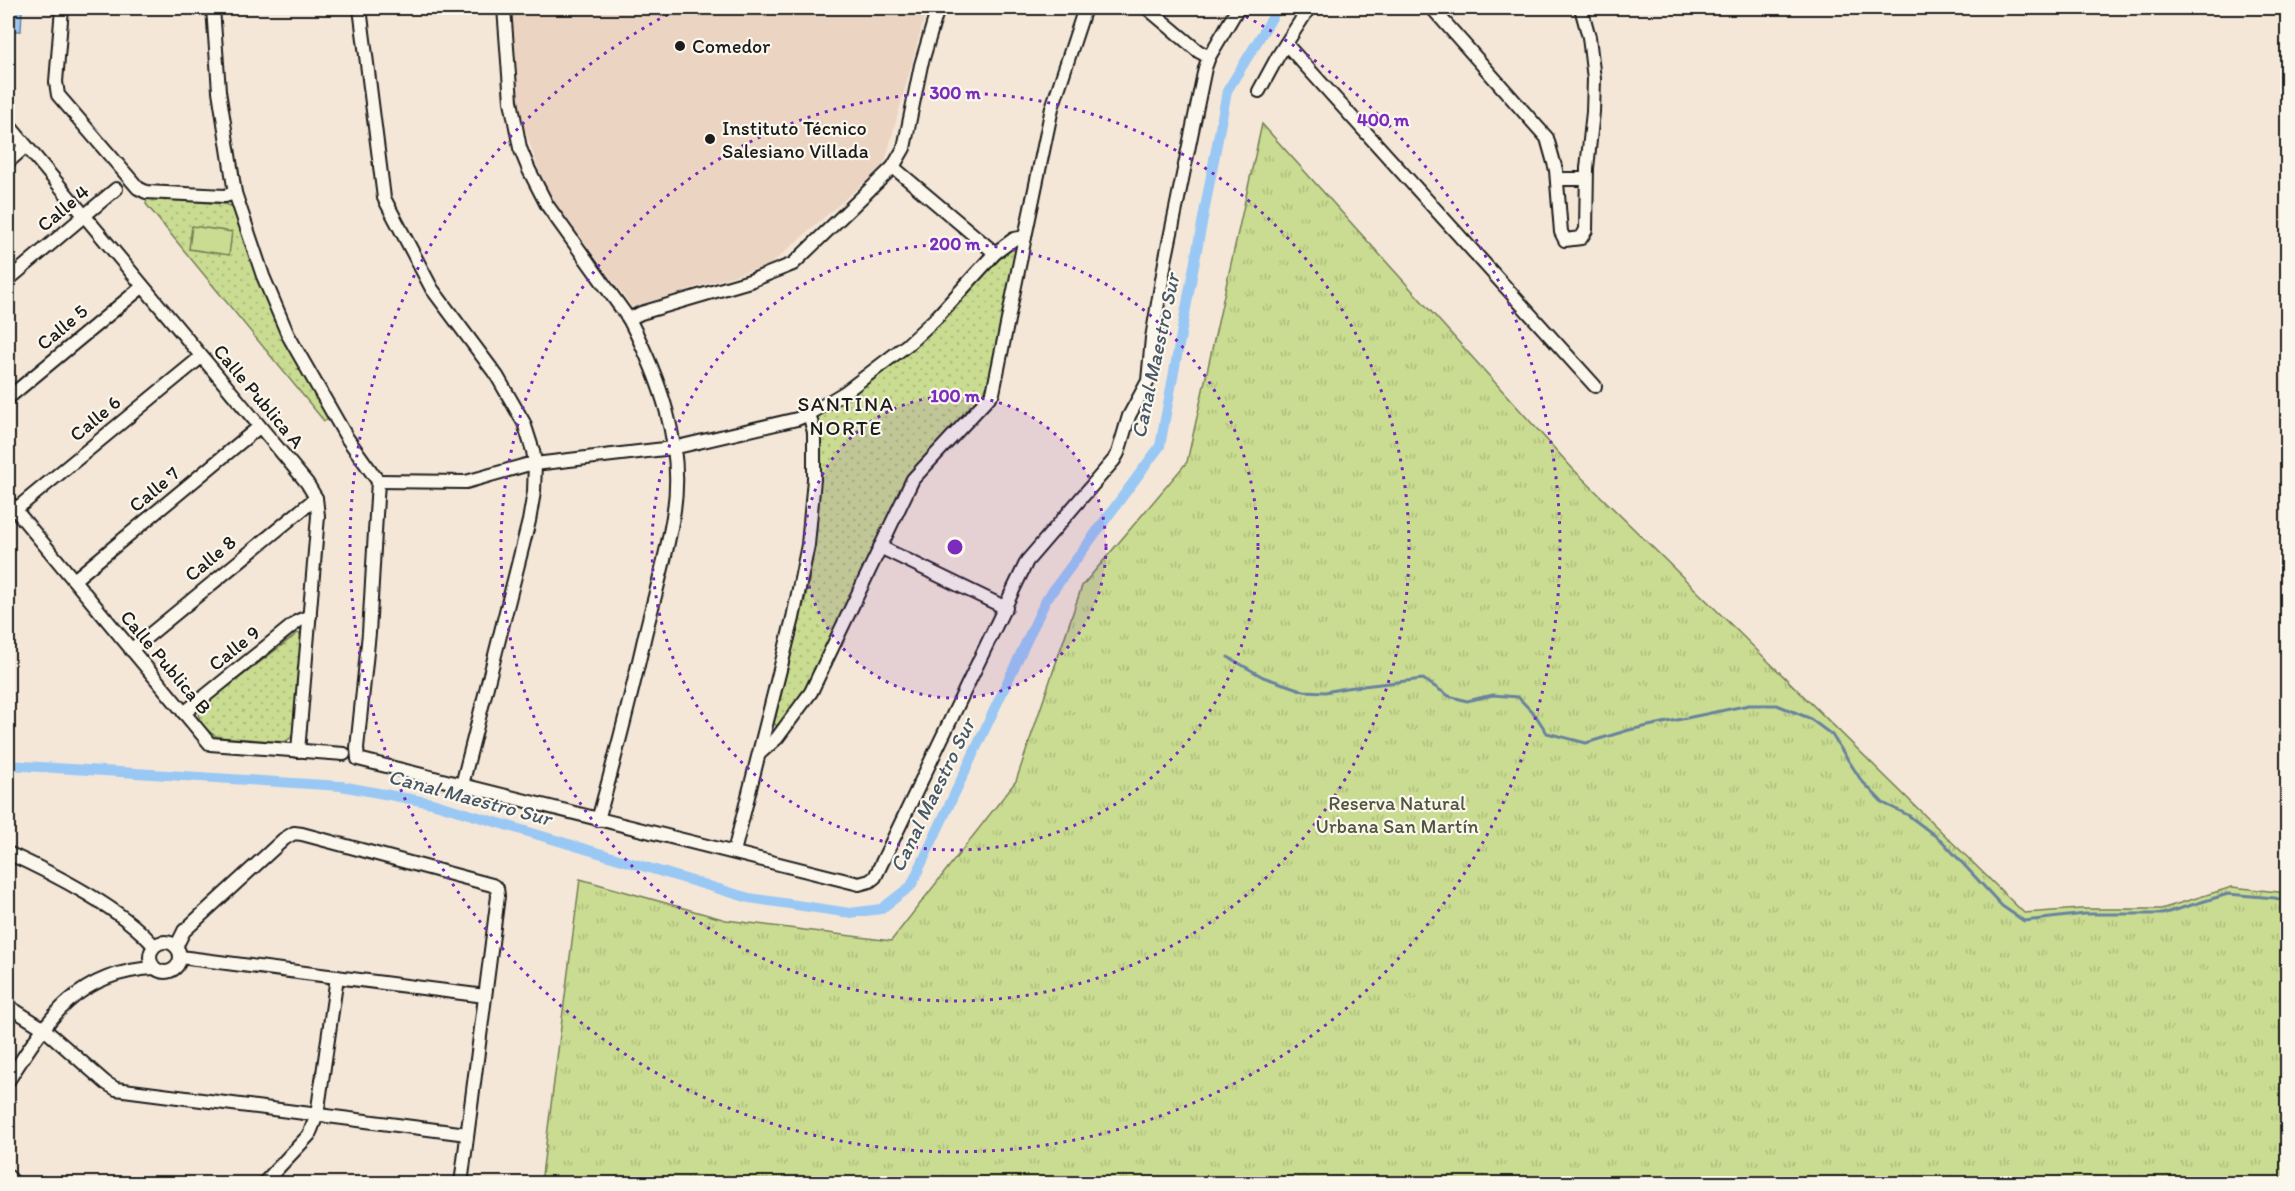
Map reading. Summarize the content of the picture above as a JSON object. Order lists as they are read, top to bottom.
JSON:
{
  "streets": {
    "street": [
      "Calle 4",
      "Calle 5",
      "Calle Publica A",
      "Calle 6",
      "Calle 7",
      "Calle 8",
      "Calle 9",
      "Calle Publica B"
    ]
  },
  "crossings": [
    ["Calle 4", "Calle Publica A"],
    ["Calle 5", "Calle Publica A"],
    ["Calle Publica A", "Calle 6"],
    ["Calle Publica A", "Calle 7"],
    ["Calle Publica A", "Calle 8"],
    ["Calle Publica A", "Calle 9"],
    ["Calle Publica A", "Calle Publica B"],
    ["Calle 6", "Calle Publica B"],
    ["Calle 7", "Calle Publica B"],
    ["Calle 8", "Calle Publica B"],
    ["Calle 9", "Calle Publica B"]
  ],
  "districts": ["SANTINA NORTE"],
  "water": ["Canal Maestro Sur"],
  "parks": ["Reserva Natural Urbana San Martín"],
  "places": ["Comedor", "Instituto Técnico Salesiano Villada"],
  "rings": [
    "300 m",
    "400 m",
    "200 m",
    "100 m"
  ]
}
